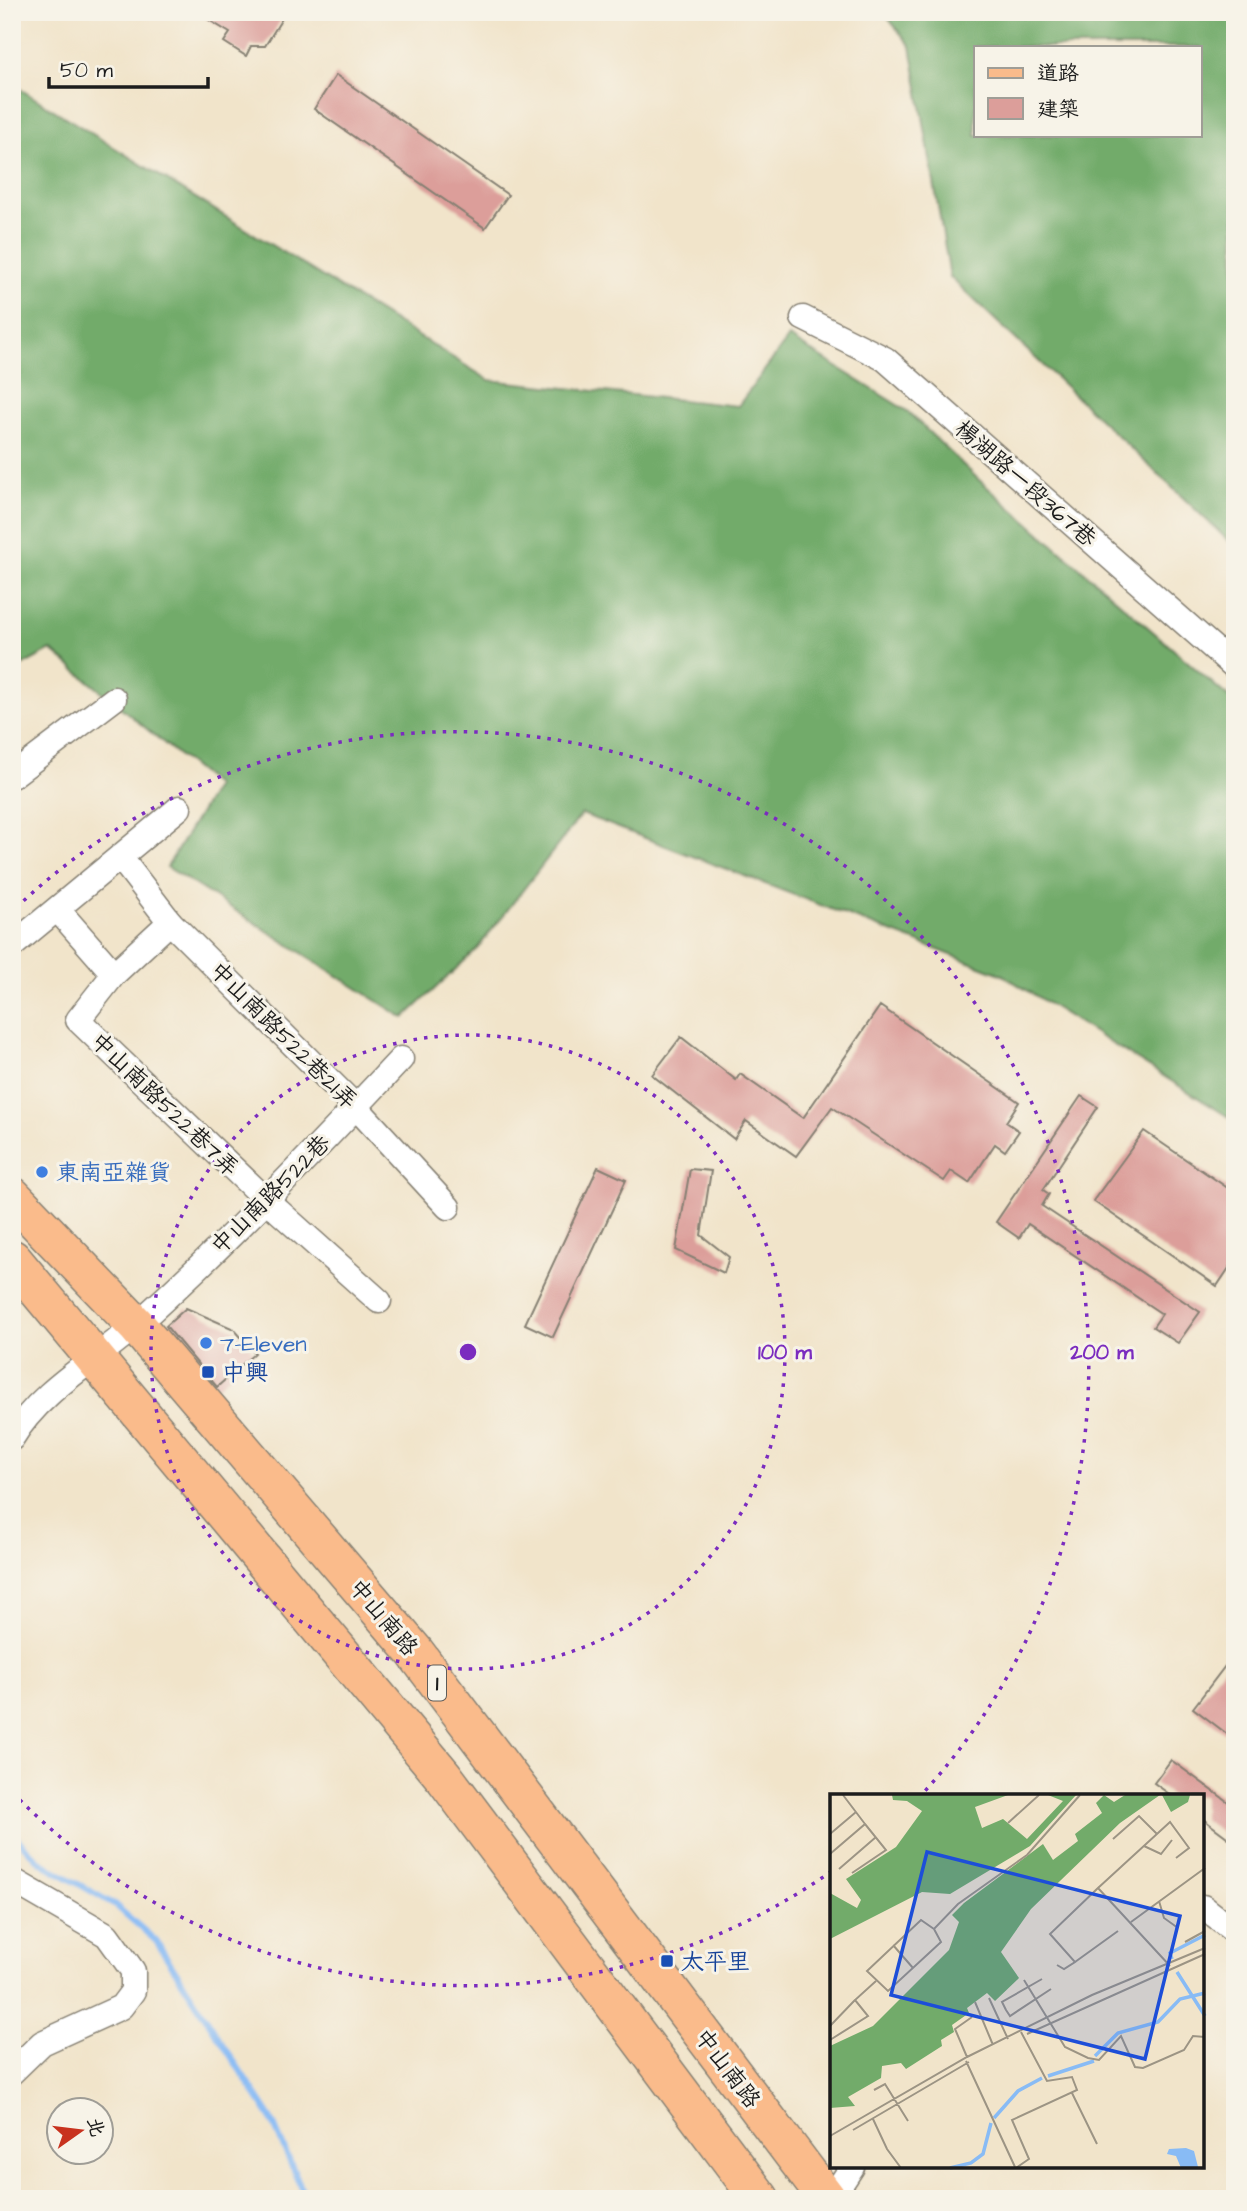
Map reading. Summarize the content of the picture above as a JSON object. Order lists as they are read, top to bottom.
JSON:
{
  "streets": {
    "main road": ["中山南路", "1"],
    "street": [
      "楊湖路一段367巷",
      "中山南路522巷21弄",
      "中山南路522巷7弄",
      "中山南路522巷"
    ]
  },
  "crossings": [
    ["中山南路522巷21弄", "中山南路522巷"],
    ["中山南路522巷7弄", "中山南路522巷"],
    ["中山南路522巷", "中山南路"]
  ],
  "places": {
    "other": ["東南亞雜貨", "7-Eleven"],
    "transit": ["中興", "太平里"]
  },
  "legend": ["道路", "建築"],
  "scale_bar": "50 m",
  "north": "right",
  "rings": ["100 m", "200 m"]
}
